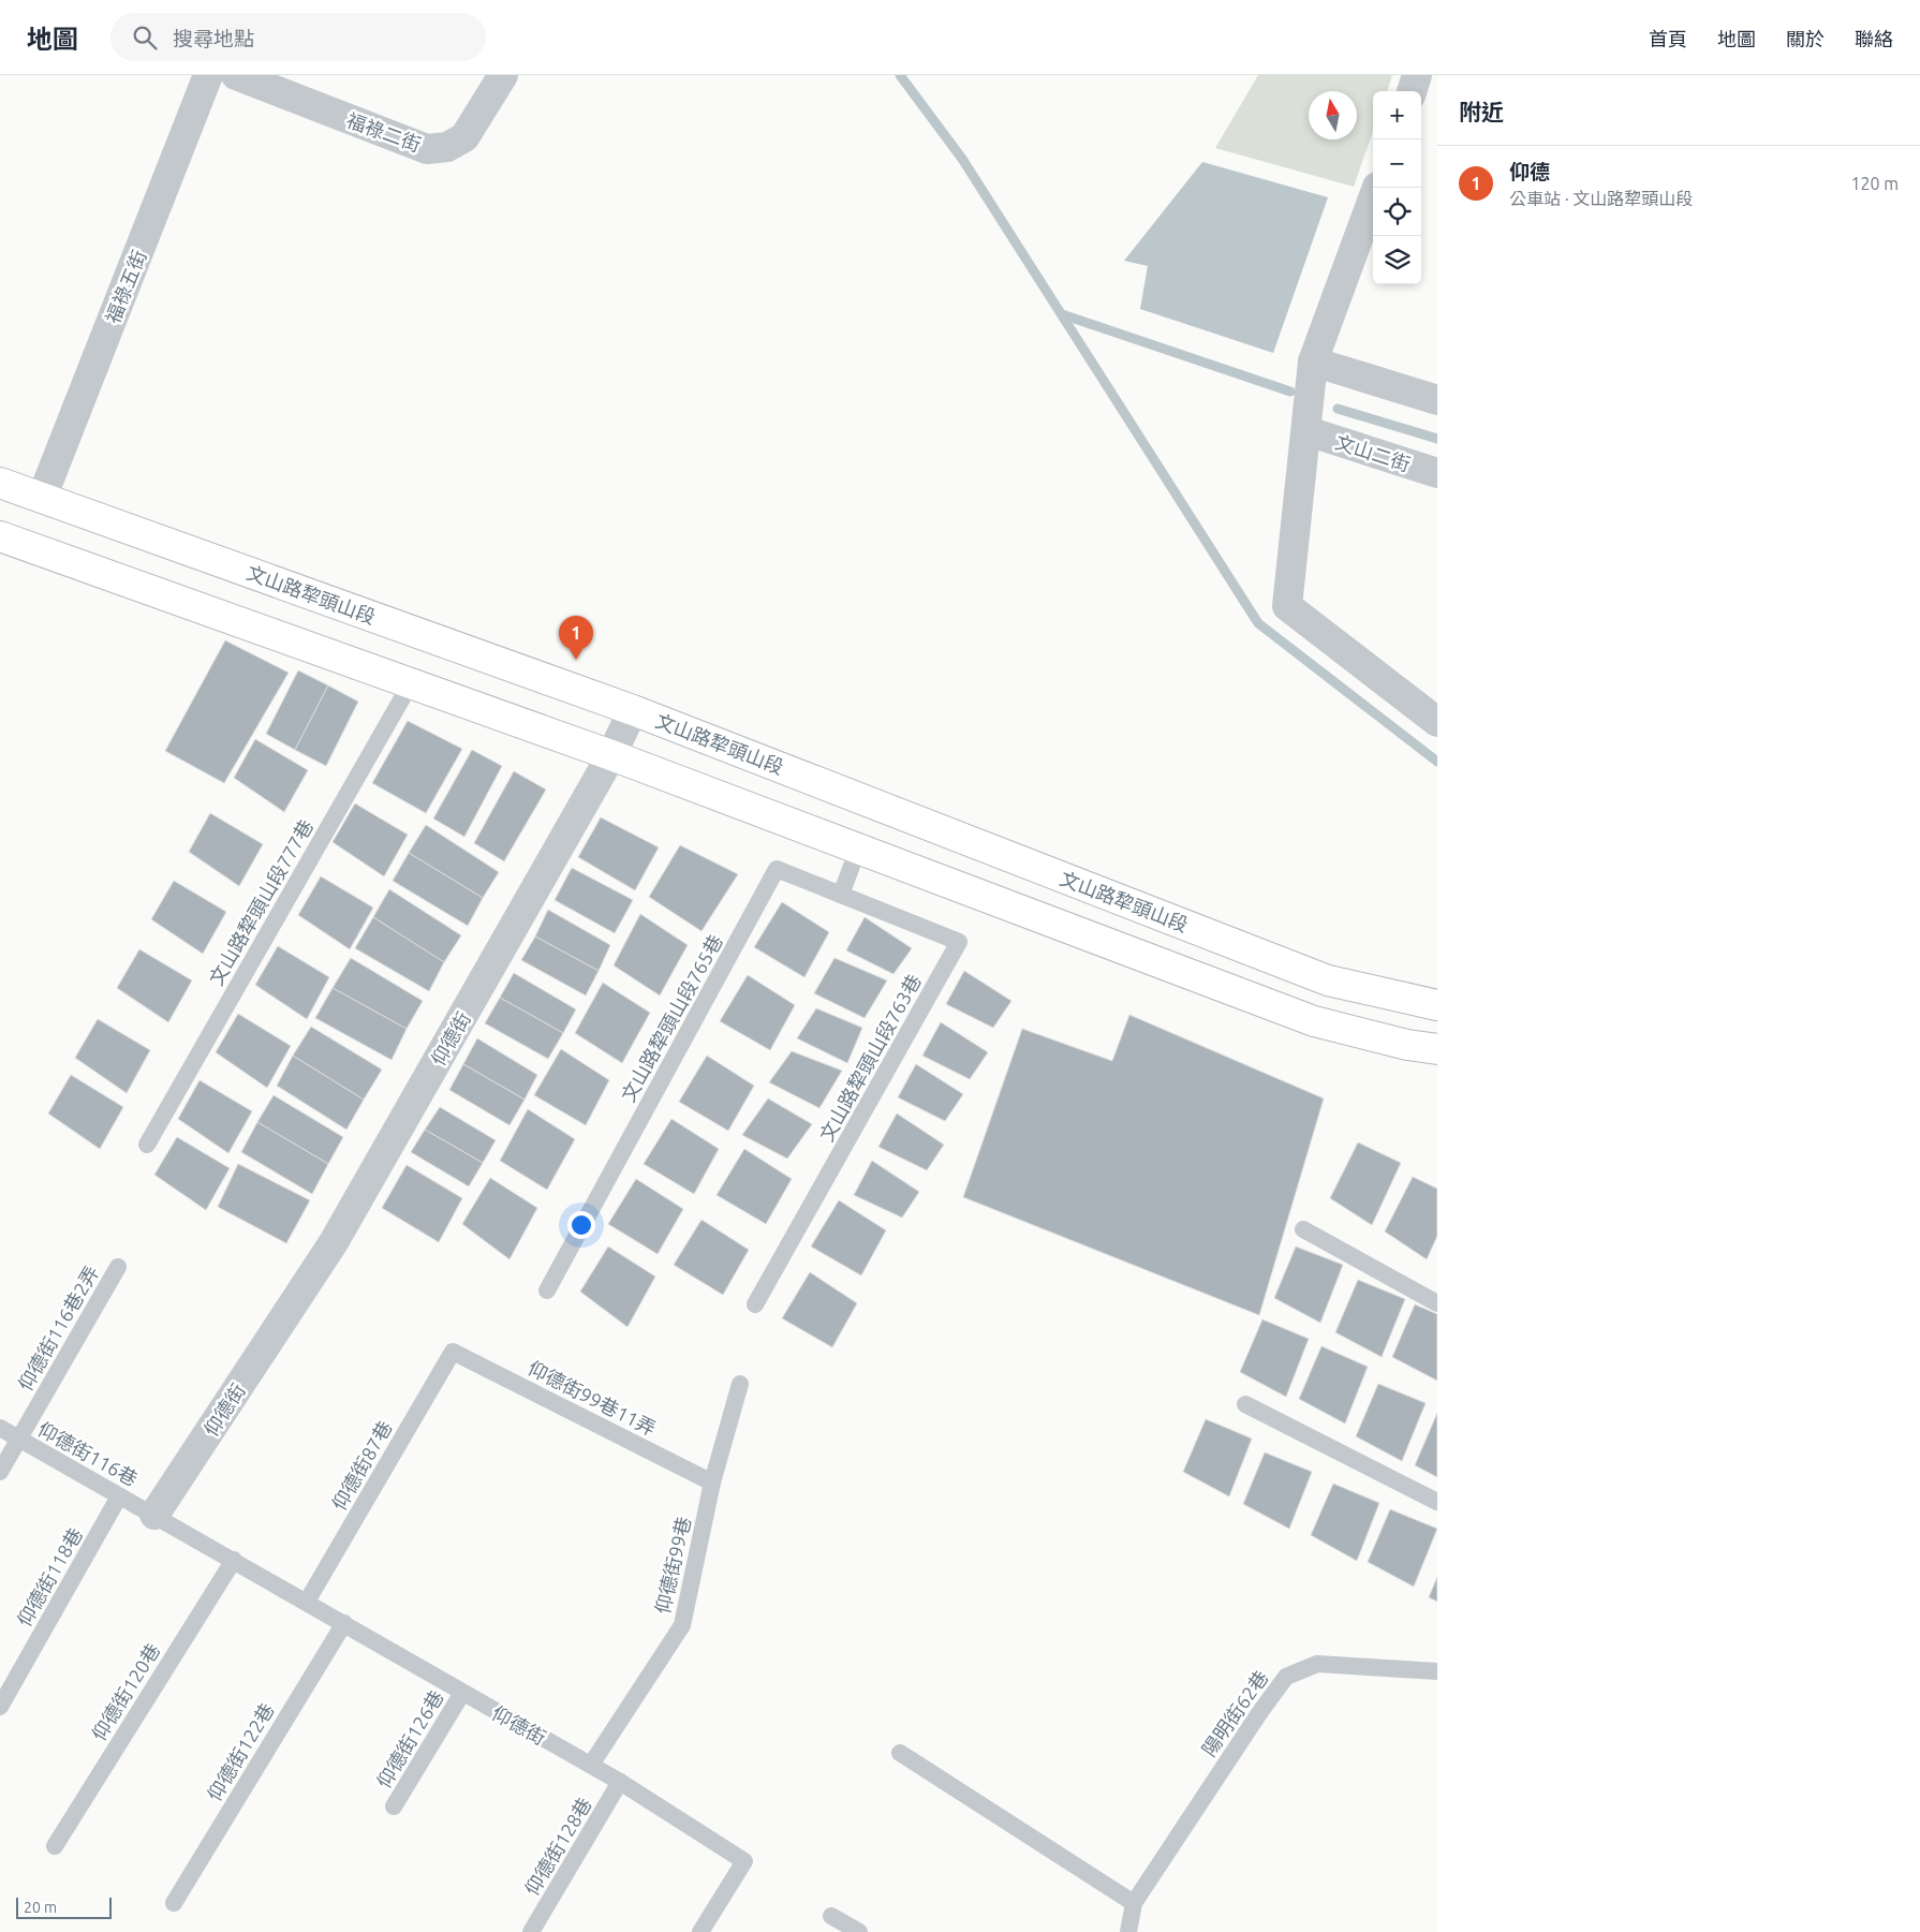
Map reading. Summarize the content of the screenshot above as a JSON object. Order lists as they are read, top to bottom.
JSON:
{
  "streets": {
    "main road": ["文山路犂頭山段"],
    "street": [
      "福祿二街",
      "福祿五街",
      "文山二街",
      "仰德街"
    ],
    "lane": [
      "文山路犂頭山段777巷",
      "文山路犂頭山段765巷",
      "文山路犂頭山段763巷",
      "仰德街116巷2弄",
      "仰德街99巷11弄",
      "仰德街116巷",
      "仰德街87巷",
      "仰德街99巷",
      "仰德街118巷",
      "仰德街120巷",
      "陽明街62巷",
      "仰德街126巷",
      "仰德街122巷",
      "仰德街128巷"
    ]
  },
  "crossings": [
    ["福祿五街", "文山路犂頭山段"],
    ["文山路犂頭山段", "仰德街"],
    ["文山路犂頭山段765巷", "文山路犂頭山段763巷"],
    ["仰德街", "仰德街116巷"],
    ["仰德街", "仰德街87巷"],
    ["仰德街", "仰德街99巷"],
    ["仰德街", "仰德街120巷"],
    ["仰德街", "仰德街126巷"],
    ["仰德街", "仰德街122巷"],
    ["仰德街", "仰德街128巷"],
    ["仰德街116巷2弄", "仰德街116巷"],
    ["仰德街99巷11弄", "仰德街87巷"],
    ["仰德街99巷11弄", "仰德街99巷"],
    ["仰德街116巷", "仰德街118巷"]
  ],
  "scale_bar": "20 m",
  "north": "top",
  "page": {
    "header": "地圖",
    "search": "搜尋地點",
    "nav": [
      "首頁",
      "地圖",
      "關於",
      "聯絡"
    ],
    "heading": "附近",
    "map_buttons": ["+", "−"],
    "list": [
      {
        "mark": "1",
        "name": "仰德",
        "note": "公車站 · 文山路犂頭山段",
        "value": "120 m"
      }
    ],
    "pins": "1",
    "scale": "20 m"
  }
}
